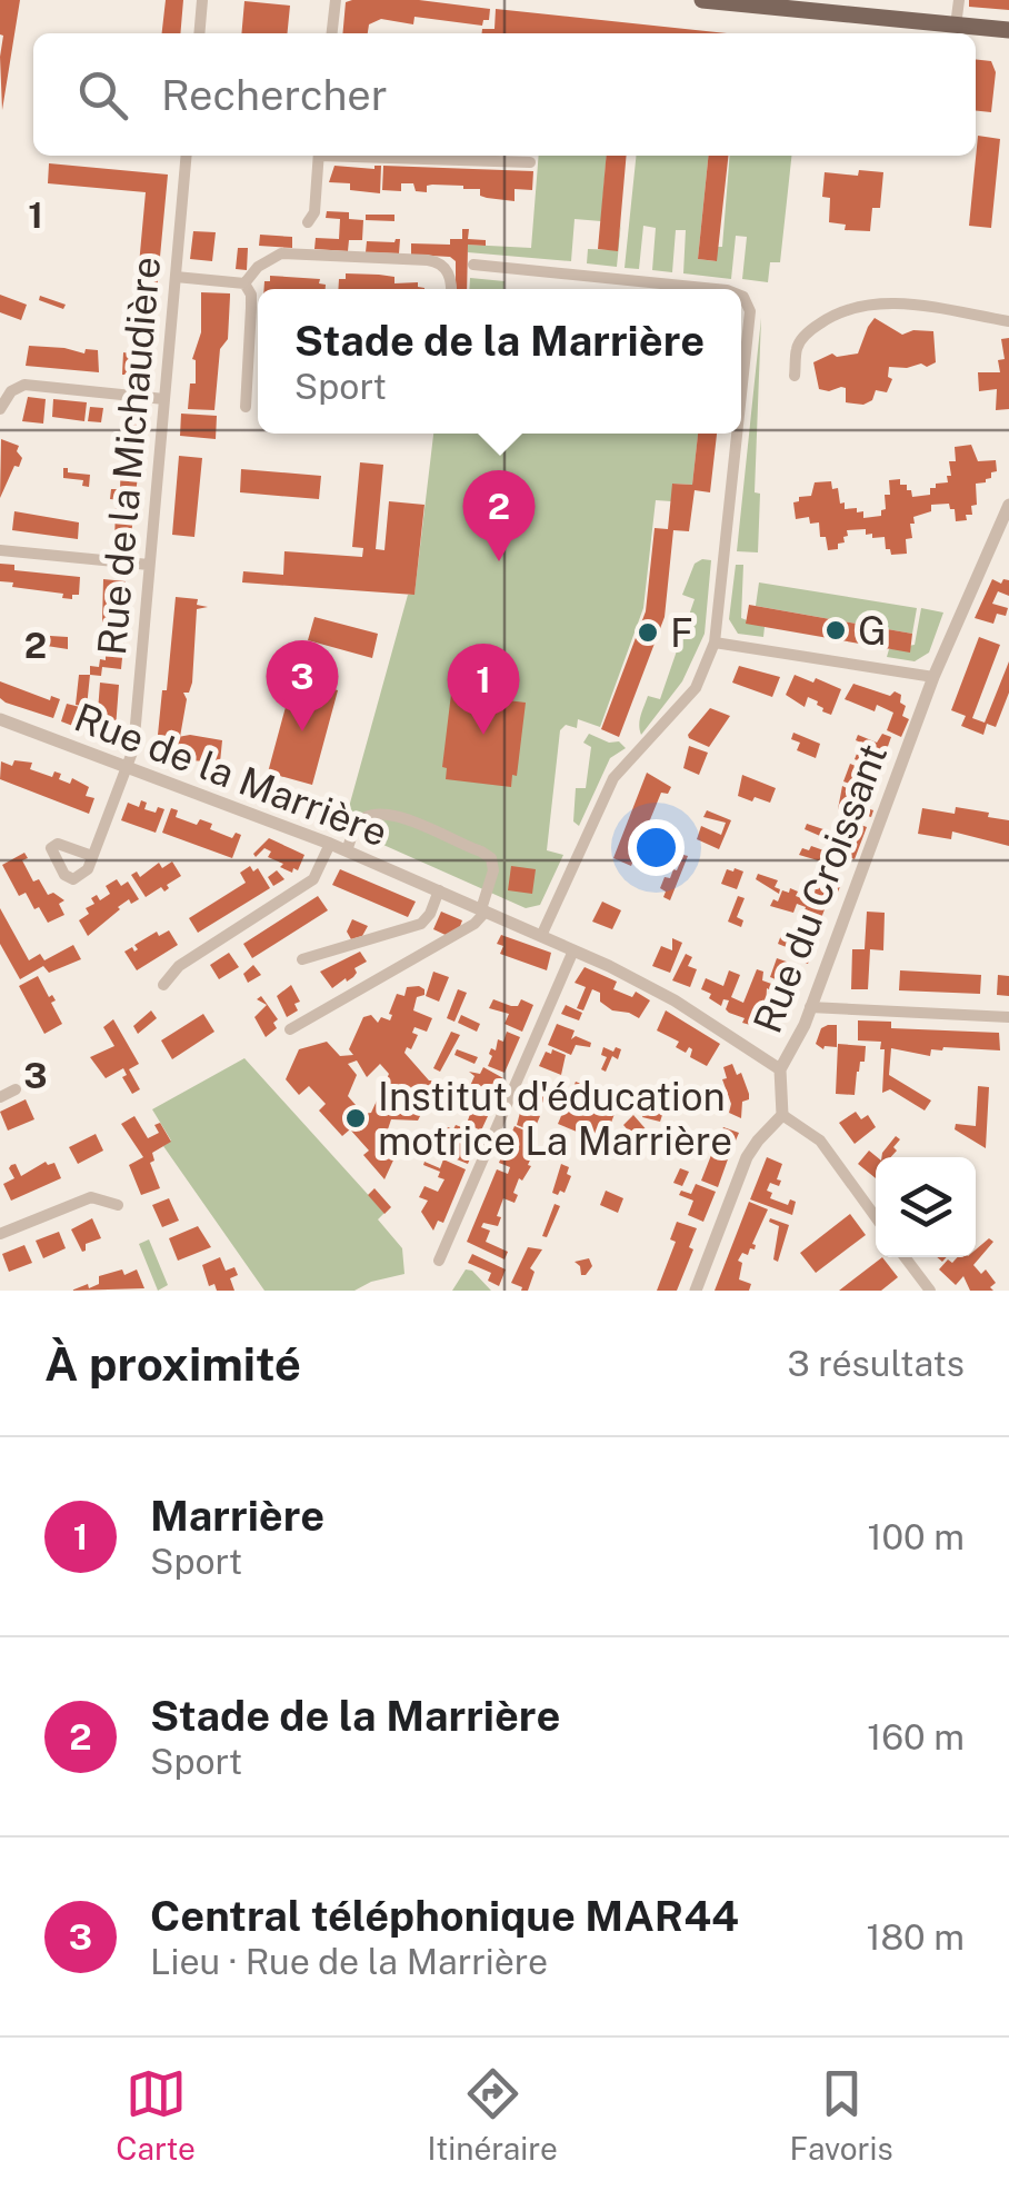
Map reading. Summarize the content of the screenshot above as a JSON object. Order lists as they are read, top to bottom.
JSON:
{
  "streets": {
    "street": ["Rue de la Michaudière", "Rue de la Marrière", "Rue du Croissant"]
  },
  "crossings": [
    ["Rue de la Michaudière", "Rue de la Marrière"],
    ["Rue de la Marrière", "Rue du Croissant"]
  ],
  "places": ["G", "F", "Institut d'éducation motrice La Marrière"],
  "page": {
    "search": "Rechercher",
    "popup": ["Stade de la Marrière", "Sport"],
    "pins": ["2", "3", "1"],
    "heading": ["À proximité", "3 résultats"],
    "list": [
      {
        "mark": "1",
        "name": "Marrière",
        "note": "Sport",
        "value": "100 m"
      },
      {
        "mark": "2",
        "name": "Stade de la Marrière",
        "note": "Sport",
        "value": "160 m"
      },
      {
        "mark": "3",
        "name": "Central téléphonique MAR44",
        "note": "Lieu · Rue de la Marrière",
        "value": "180 m"
      }
    ],
    "nav": ["Carte", "Itinéraire", "Favoris"]
  },
  "grid": {
    "rows": ["1", "2", "3"]
  }
}
